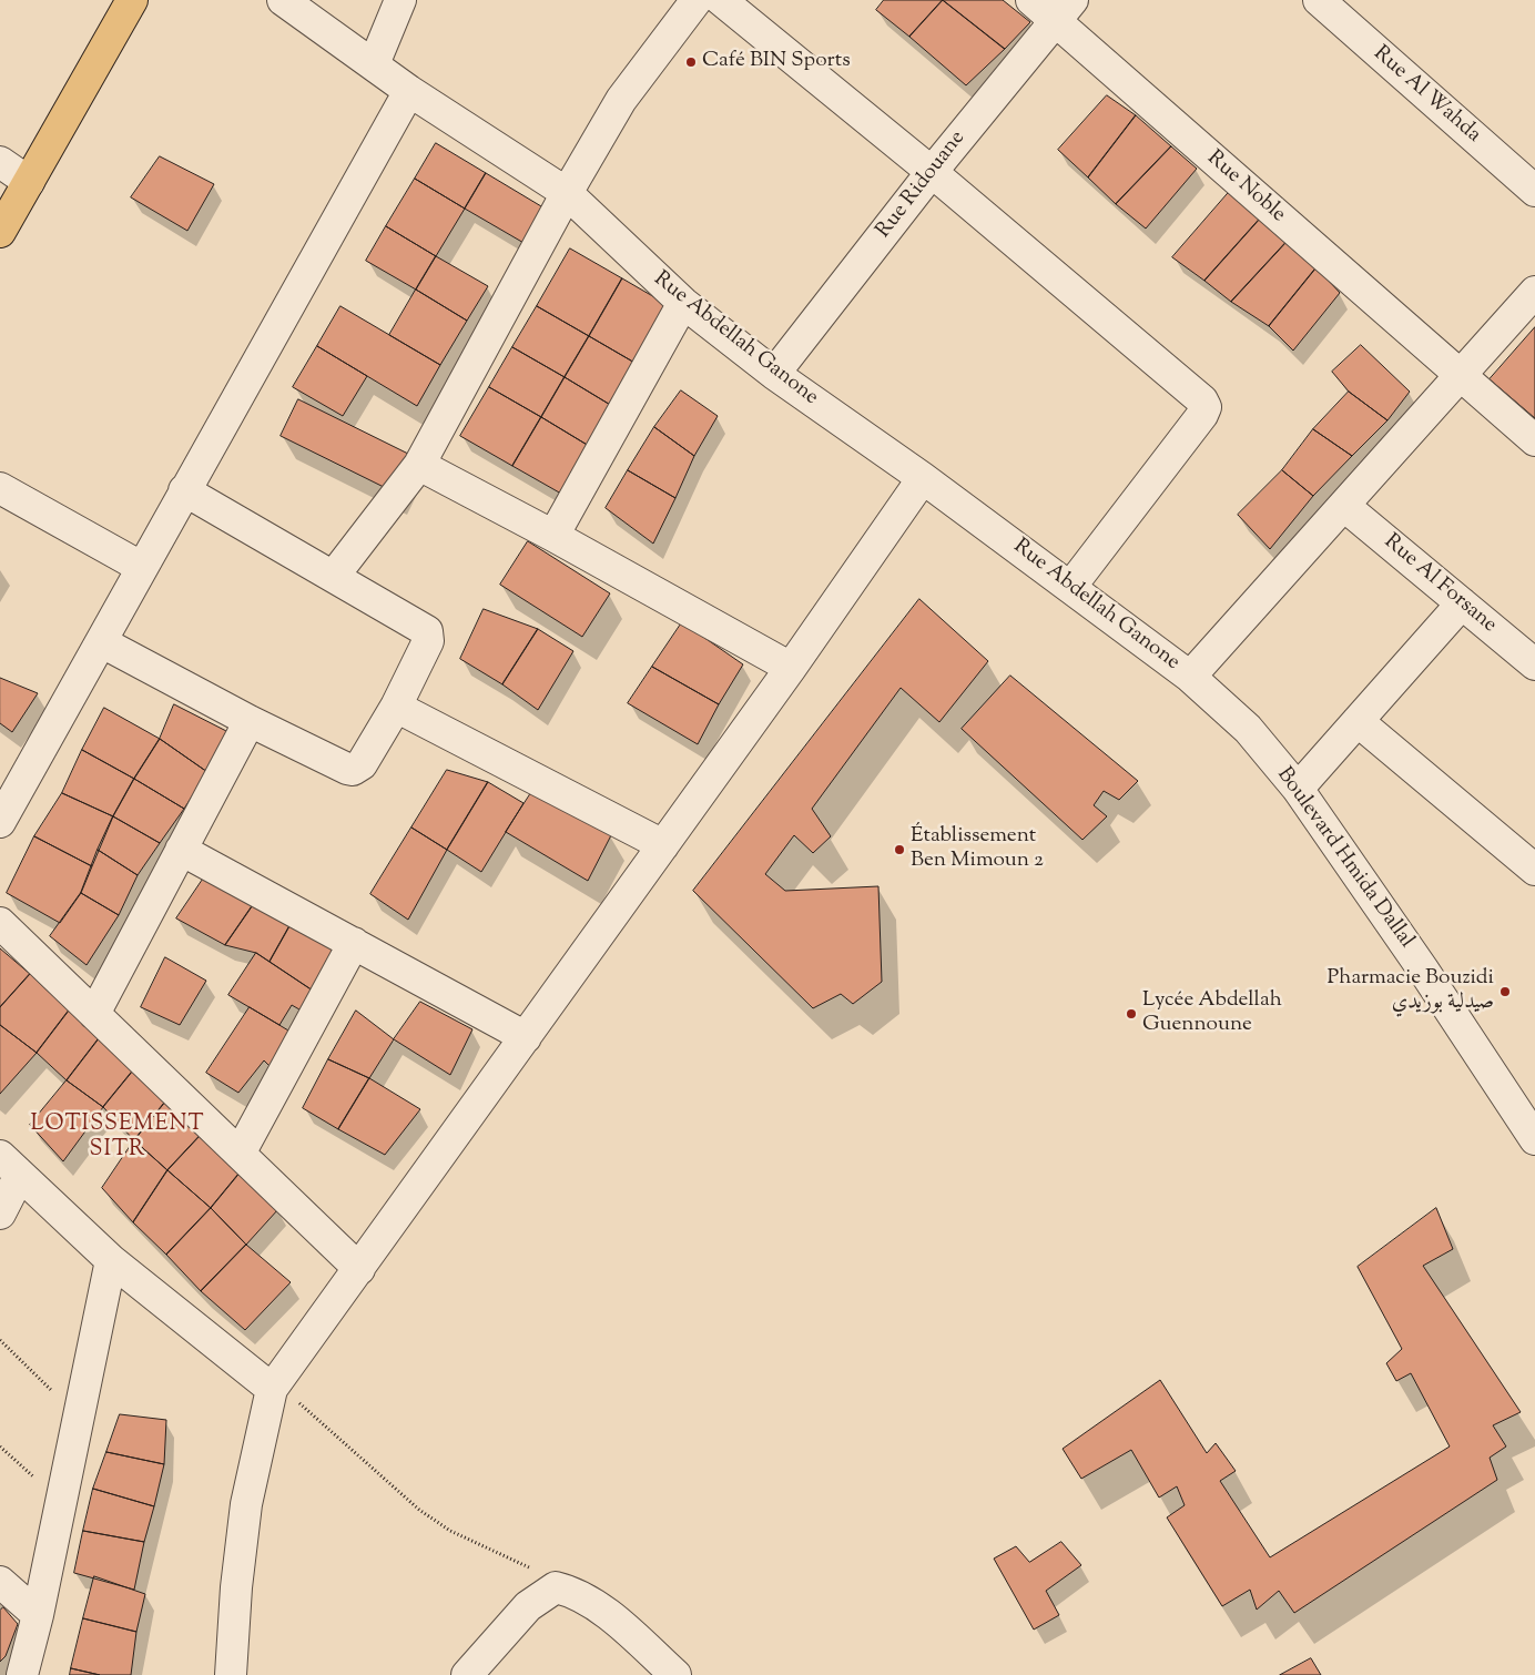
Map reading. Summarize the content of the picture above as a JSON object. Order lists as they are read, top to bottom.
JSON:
{
  "streets": {
    "street": [
      "Rue Al Wahda",
      "Rue Ridouane",
      "Rue Noble",
      "Rue Abdellah Ganone",
      "Rue Al Forsane",
      "Boulevard Hmida Dallal"
    ]
  },
  "crossings": [
    ["Rue Ridouane", "Rue Noble"],
    ["Rue Ridouane", "Rue Abdellah Ganone"],
    ["Rue Abdellah Ganone", "Boulevard Hmida Dallal"]
  ],
  "districts": ["LOTISSEMENT SITR"],
  "places": [
    "Café BIN Sports",
    "Établissement Ben Mimoun 2",
    "Pharmacie Bouzidi صيدلية بوزيدي",
    "Lycée Abdellah Guennoune"
  ]
}
